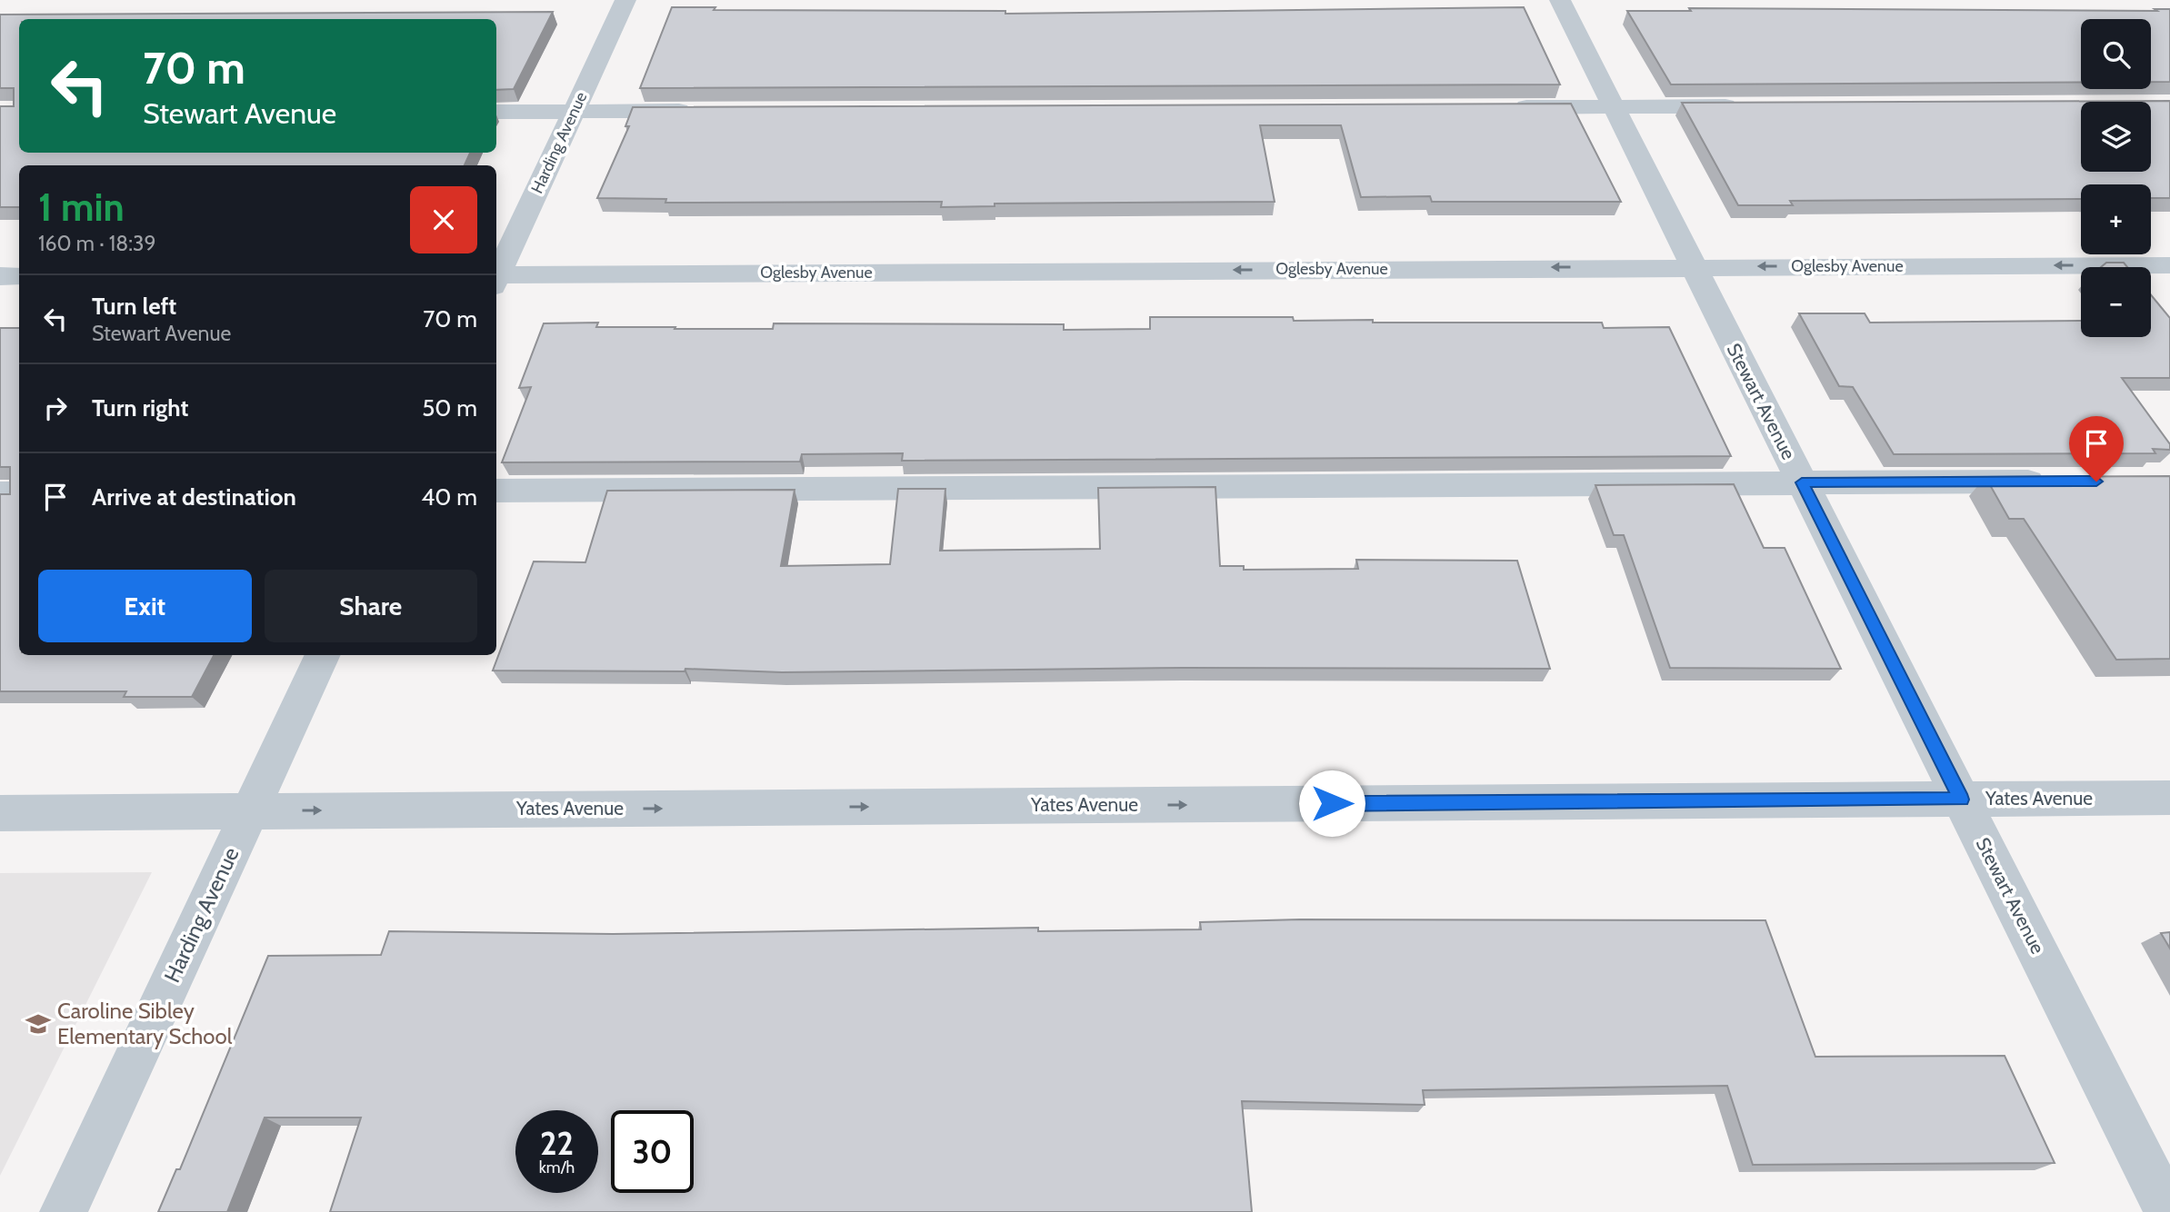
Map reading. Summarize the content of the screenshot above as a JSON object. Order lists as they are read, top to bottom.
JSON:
{
  "streets": {
    "street": [
      "Harding Avenue",
      "Oglesby Avenue",
      "Stewart Avenue",
      "Yates Avenue"
    ]
  },
  "crossings": [
    ["Harding Avenue", "Yates Avenue"],
    ["Oglesby Avenue", "Stewart Avenue"],
    ["Stewart Avenue", "Yates Avenue"]
  ],
  "one_way": ["Yates Avenue"],
  "places": {
    "school or university": ["Caroline Sibley Elementary School"]
  },
  "page": {
    "map_buttons": ["+", "−"],
    "turn": ["70 m", "Stewart Avenue"],
    "heading": ["1 min", "160 m · 18:39"],
    "list": [
      {
        "name": "Turn left",
        "note": "Stewart Avenue",
        "value": "70 m"
      },
      {
        "name": "Turn right",
        "value": "50 m"
      },
      {
        "name": "Arrive at destination",
        "value": "40 m"
      }
    ],
    "buttons": ["Exit", "Share"],
    "speed": "22 km/h",
    "limit": "30"
  }
}
